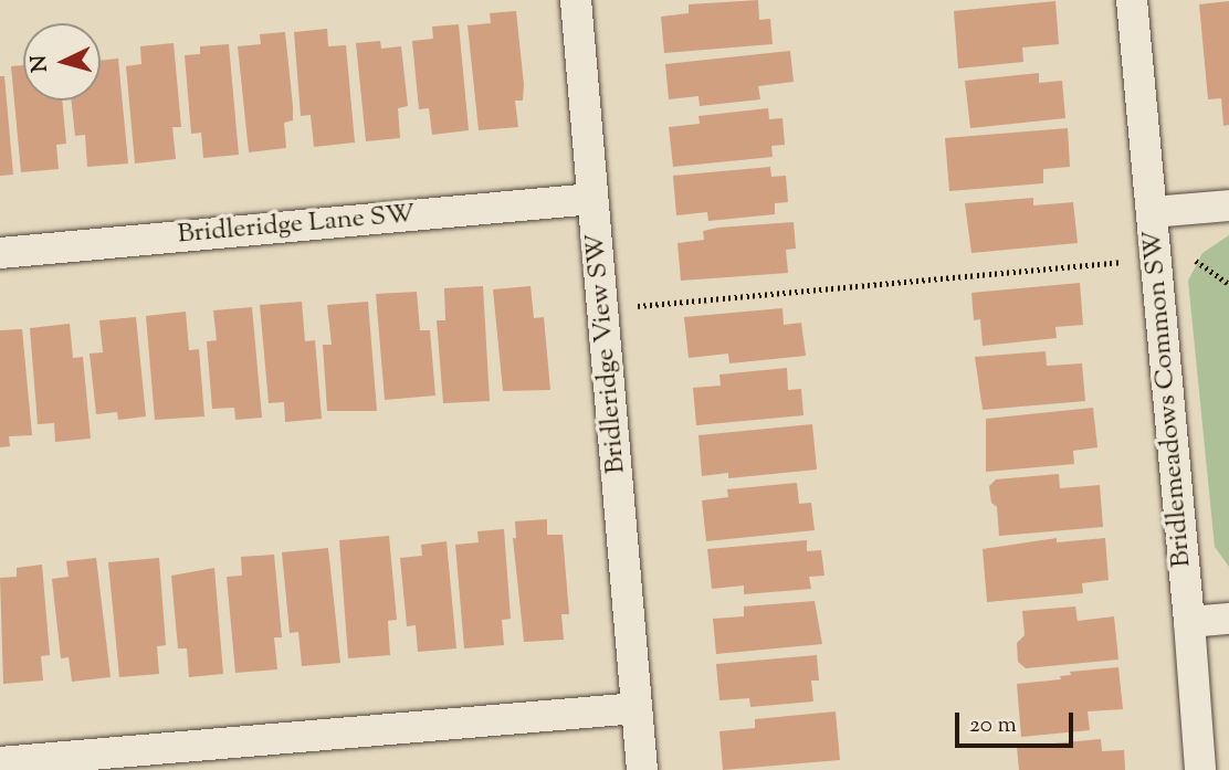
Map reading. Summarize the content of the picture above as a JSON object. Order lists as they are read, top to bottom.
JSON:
{
  "streets": {
    "street": ["Bridleridge Lane SW", "Bridleridge View SW", "Bridlemeadows Common SW"]
  },
  "crossings": [
    ["Bridleridge Lane SW", "Bridleridge View SW"]
  ],
  "scale_bar": "20 m",
  "north": "left"
}
